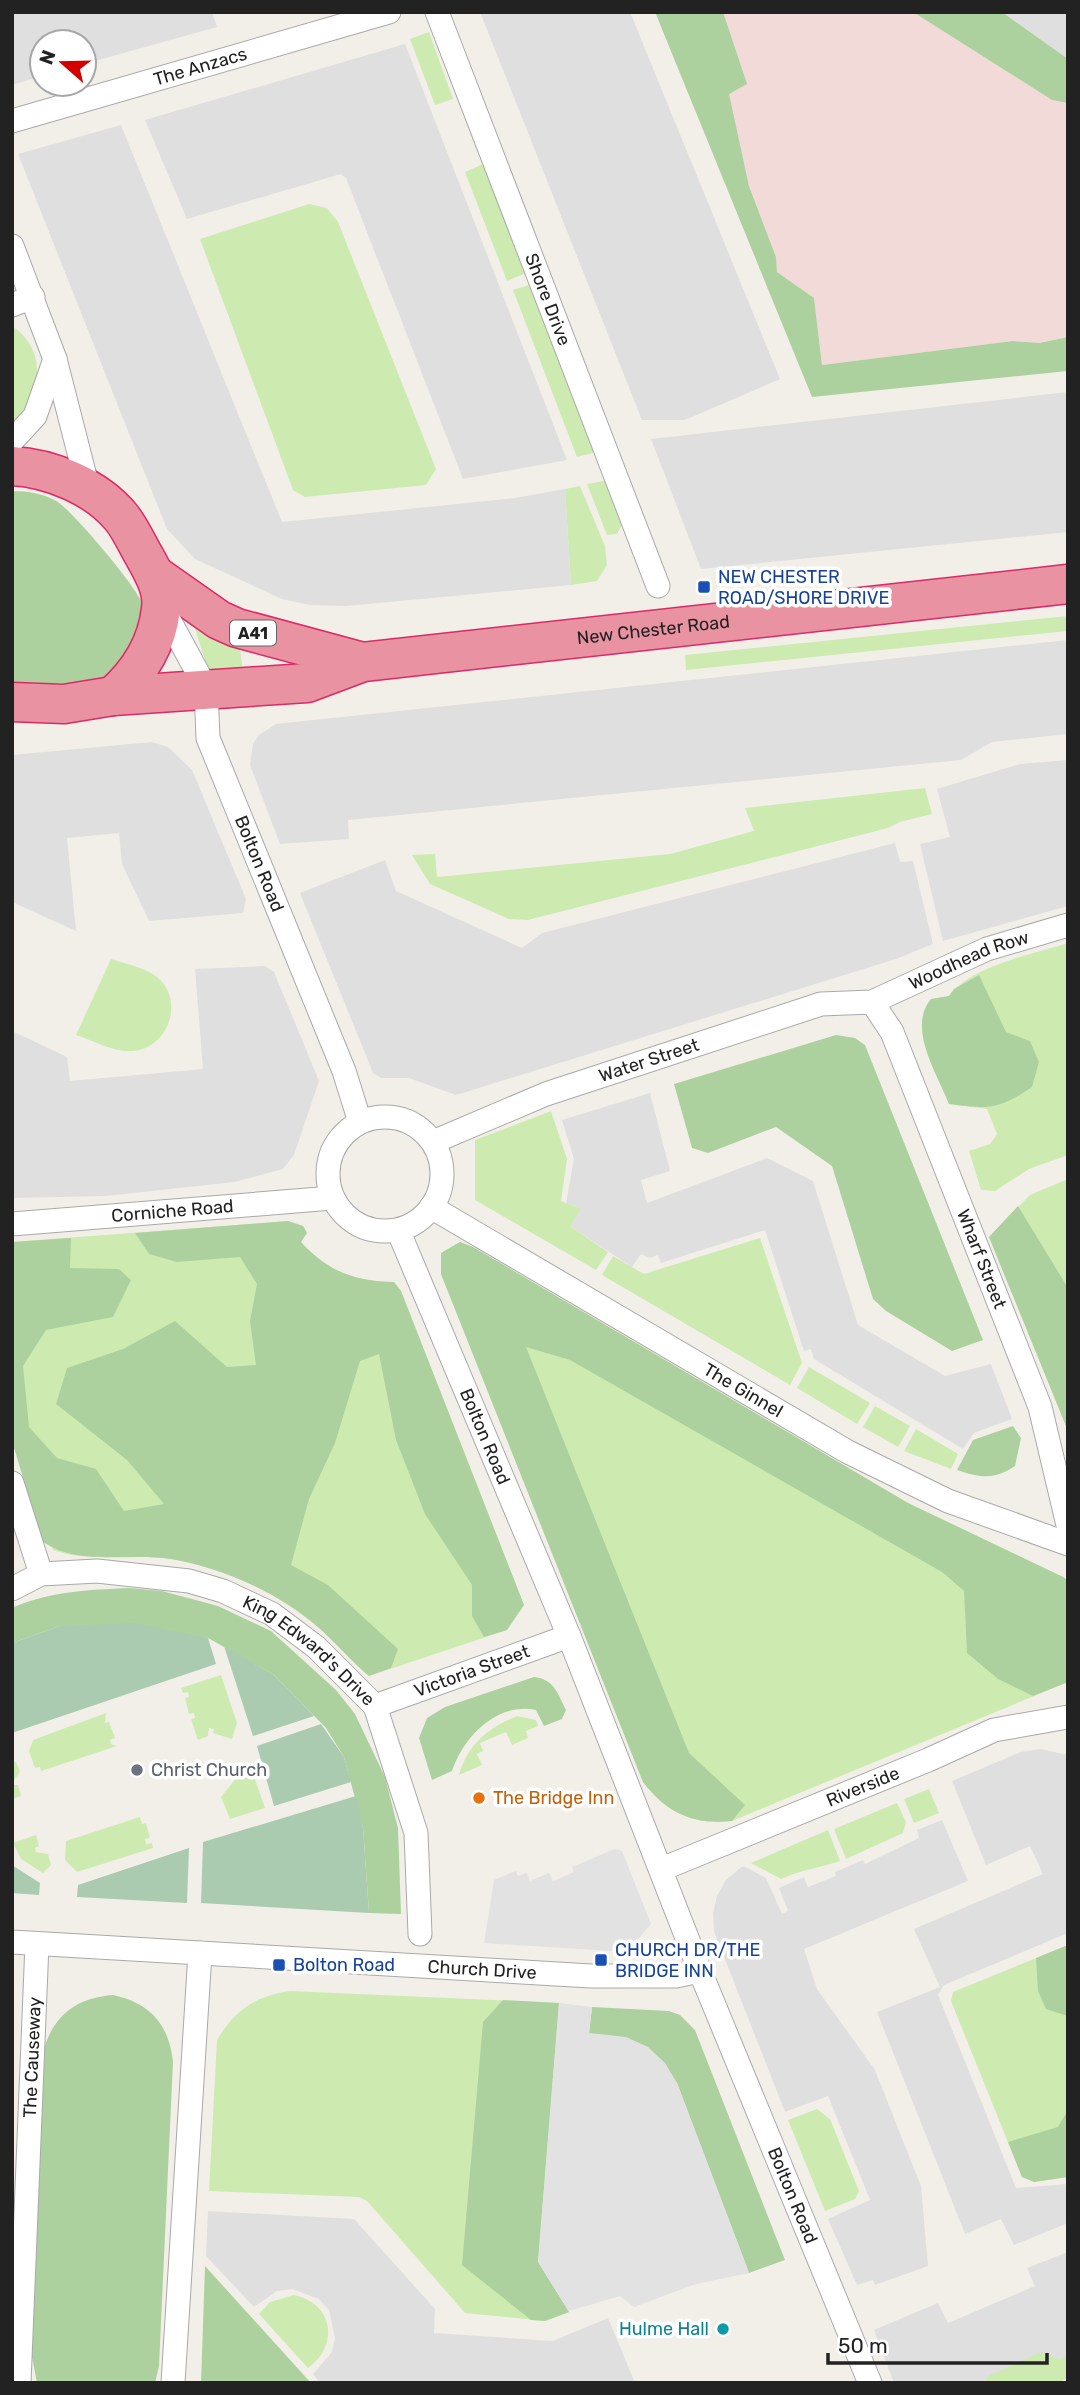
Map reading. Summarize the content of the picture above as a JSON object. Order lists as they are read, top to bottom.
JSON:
{
  "streets": {
    "highway": ["New Chester Road", "A41"],
    "street": [
      "The Anzacs",
      "Shore Drive",
      "Bolton Road",
      "Woodhead Row",
      "Water Street",
      "Corniche Road",
      "Wharf Street",
      "The Ginnel",
      "King Edward's Drive",
      "Victoria Street",
      "Riverside",
      "Church Drive",
      "The Causeway"
    ]
  },
  "crossings": [
    ["New Chester Road", "A41"],
    ["New Chester Road", "Bolton Road"],
    ["A41", "Bolton Road"],
    ["Bolton Road", "Water Street"],
    ["Bolton Road", "Corniche Road"],
    ["Bolton Road", "The Ginnel"],
    ["Bolton Road", "Victoria Street"],
    ["Bolton Road", "Riverside"],
    ["Bolton Road", "Church Drive"],
    ["Woodhead Row", "Water Street"],
    ["Woodhead Row", "Wharf Street"],
    ["Water Street", "Corniche Road"],
    ["Water Street", "Wharf Street"],
    ["Water Street", "The Ginnel"],
    ["Corniche Road", "The Ginnel"],
    ["King Edward's Drive", "Victoria Street"],
    ["Church Drive", "The Causeway"]
  ],
  "places": {
    "transit": ["NEW CHESTER ROAD/SHORE DRIVE", "CHURCH DR/THE BRIDGE INN", "Bolton Road"],
    "other": ["Christ Church", "The Bridge Inn", "Hulme Hall"]
  },
  "scale_bar": "50 m",
  "north": "left"
}
